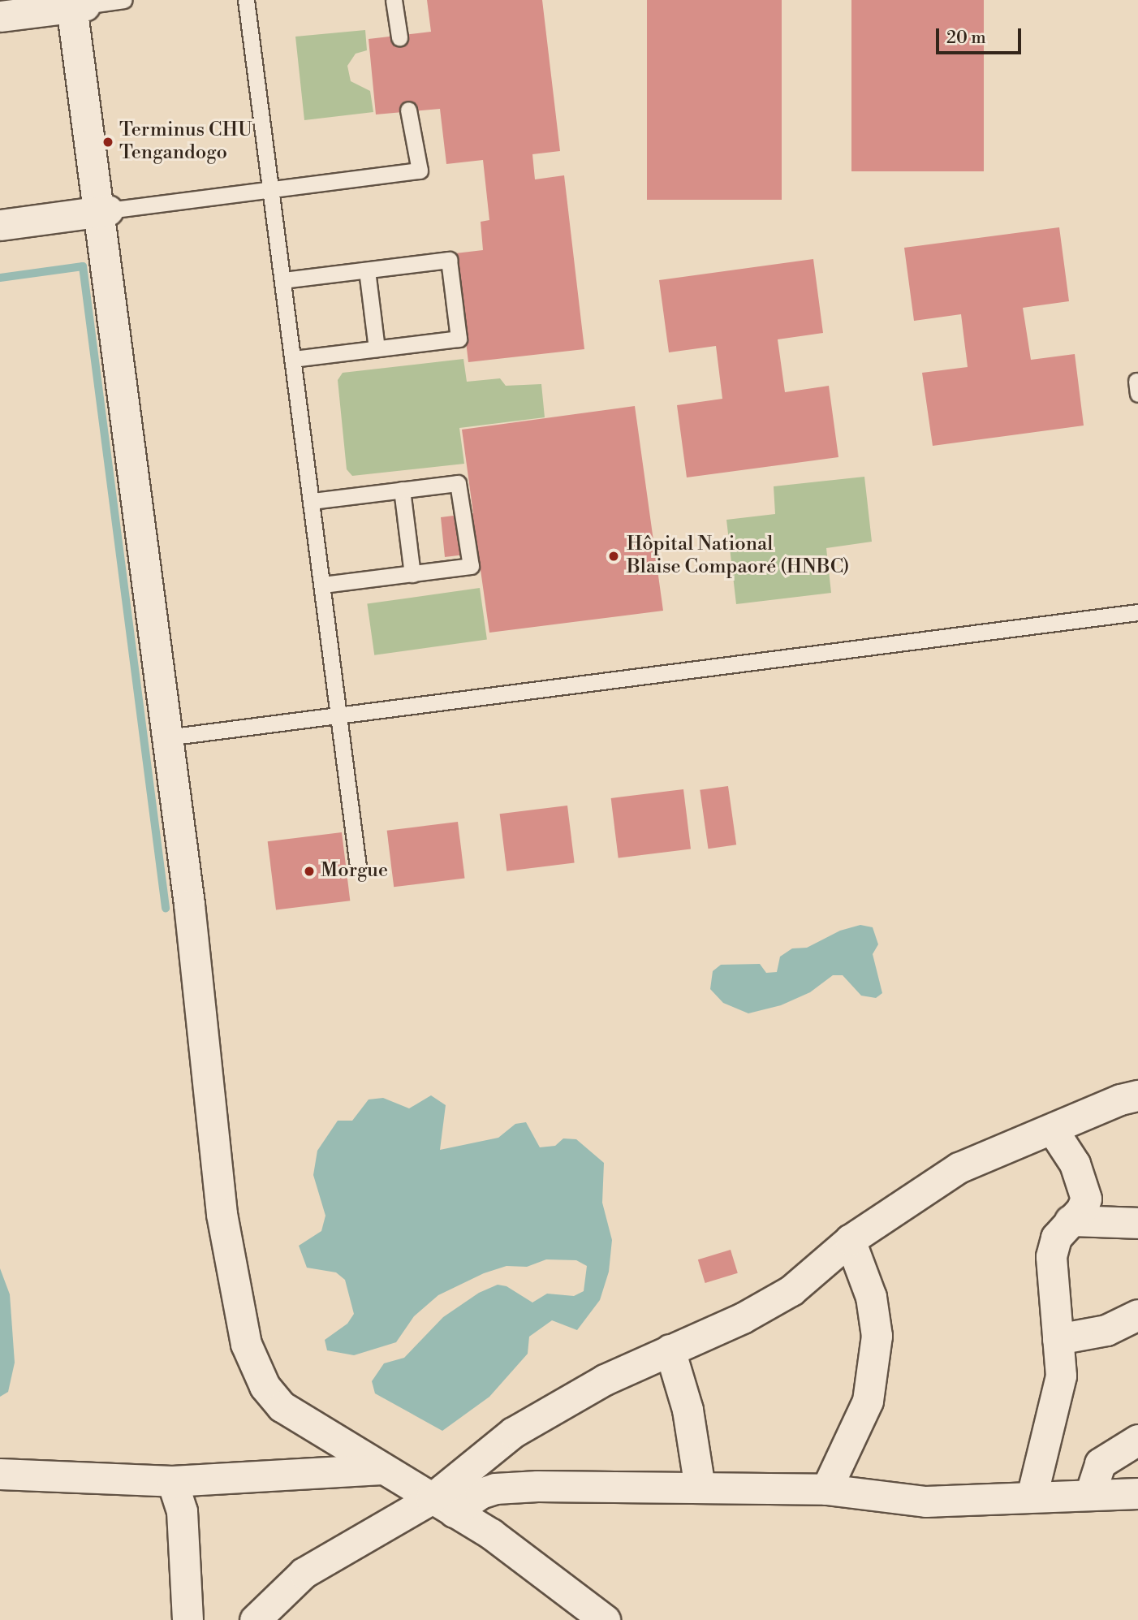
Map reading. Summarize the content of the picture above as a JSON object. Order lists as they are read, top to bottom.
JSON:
{
  "places": ["Terminus CHU Tengandogo", "Hôpital National Blaise Compaoré (HNBC)", "Morgue"],
  "scale_bar": "20 m"
}
